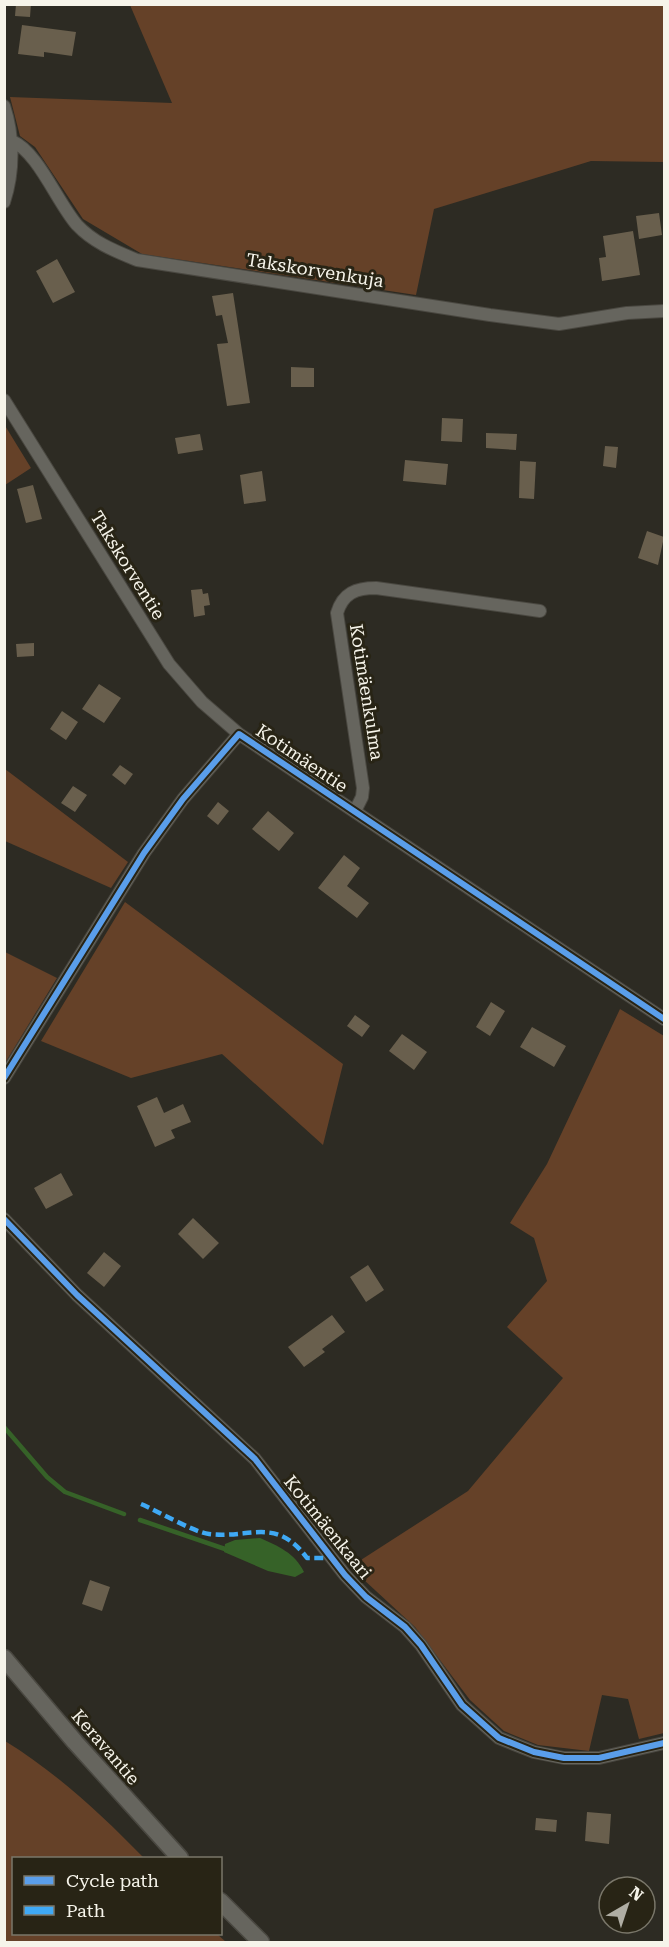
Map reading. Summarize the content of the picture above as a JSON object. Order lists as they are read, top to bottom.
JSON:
{
  "streets": {
    "main road": ["Keravantie"],
    "street": [
      "Takskorvenkuja",
      "Takskorventie",
      "Kotimäenkulma",
      "Kotimäentie",
      "Kotimäenkaari"
    ]
  },
  "crossings": [
    ["Takskorventie", "Kotimäentie"],
    ["Kotimäenkulma", "Kotimäentie"]
  ],
  "legend": ["Cycle path", "Path"],
  "north": "top right"
}
